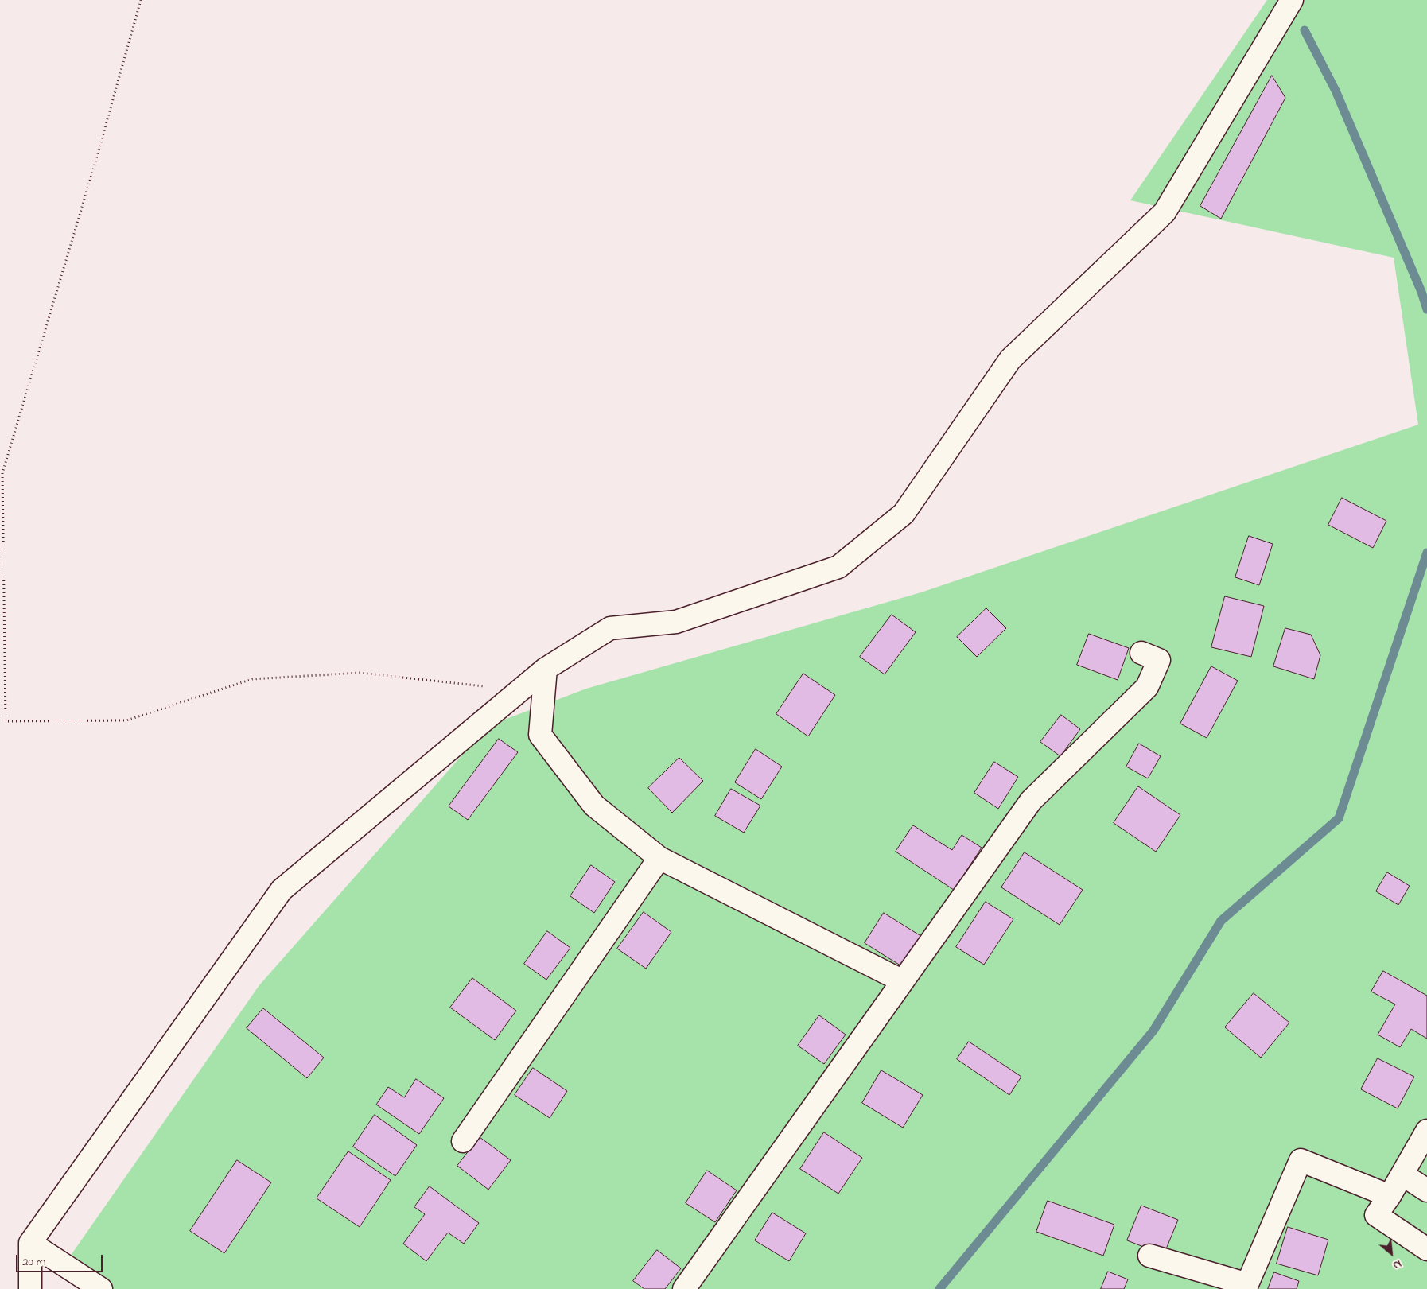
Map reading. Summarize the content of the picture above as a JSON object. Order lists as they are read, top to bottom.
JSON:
{
  "scale_bar": "20 m",
  "north": "bottom right"
}
